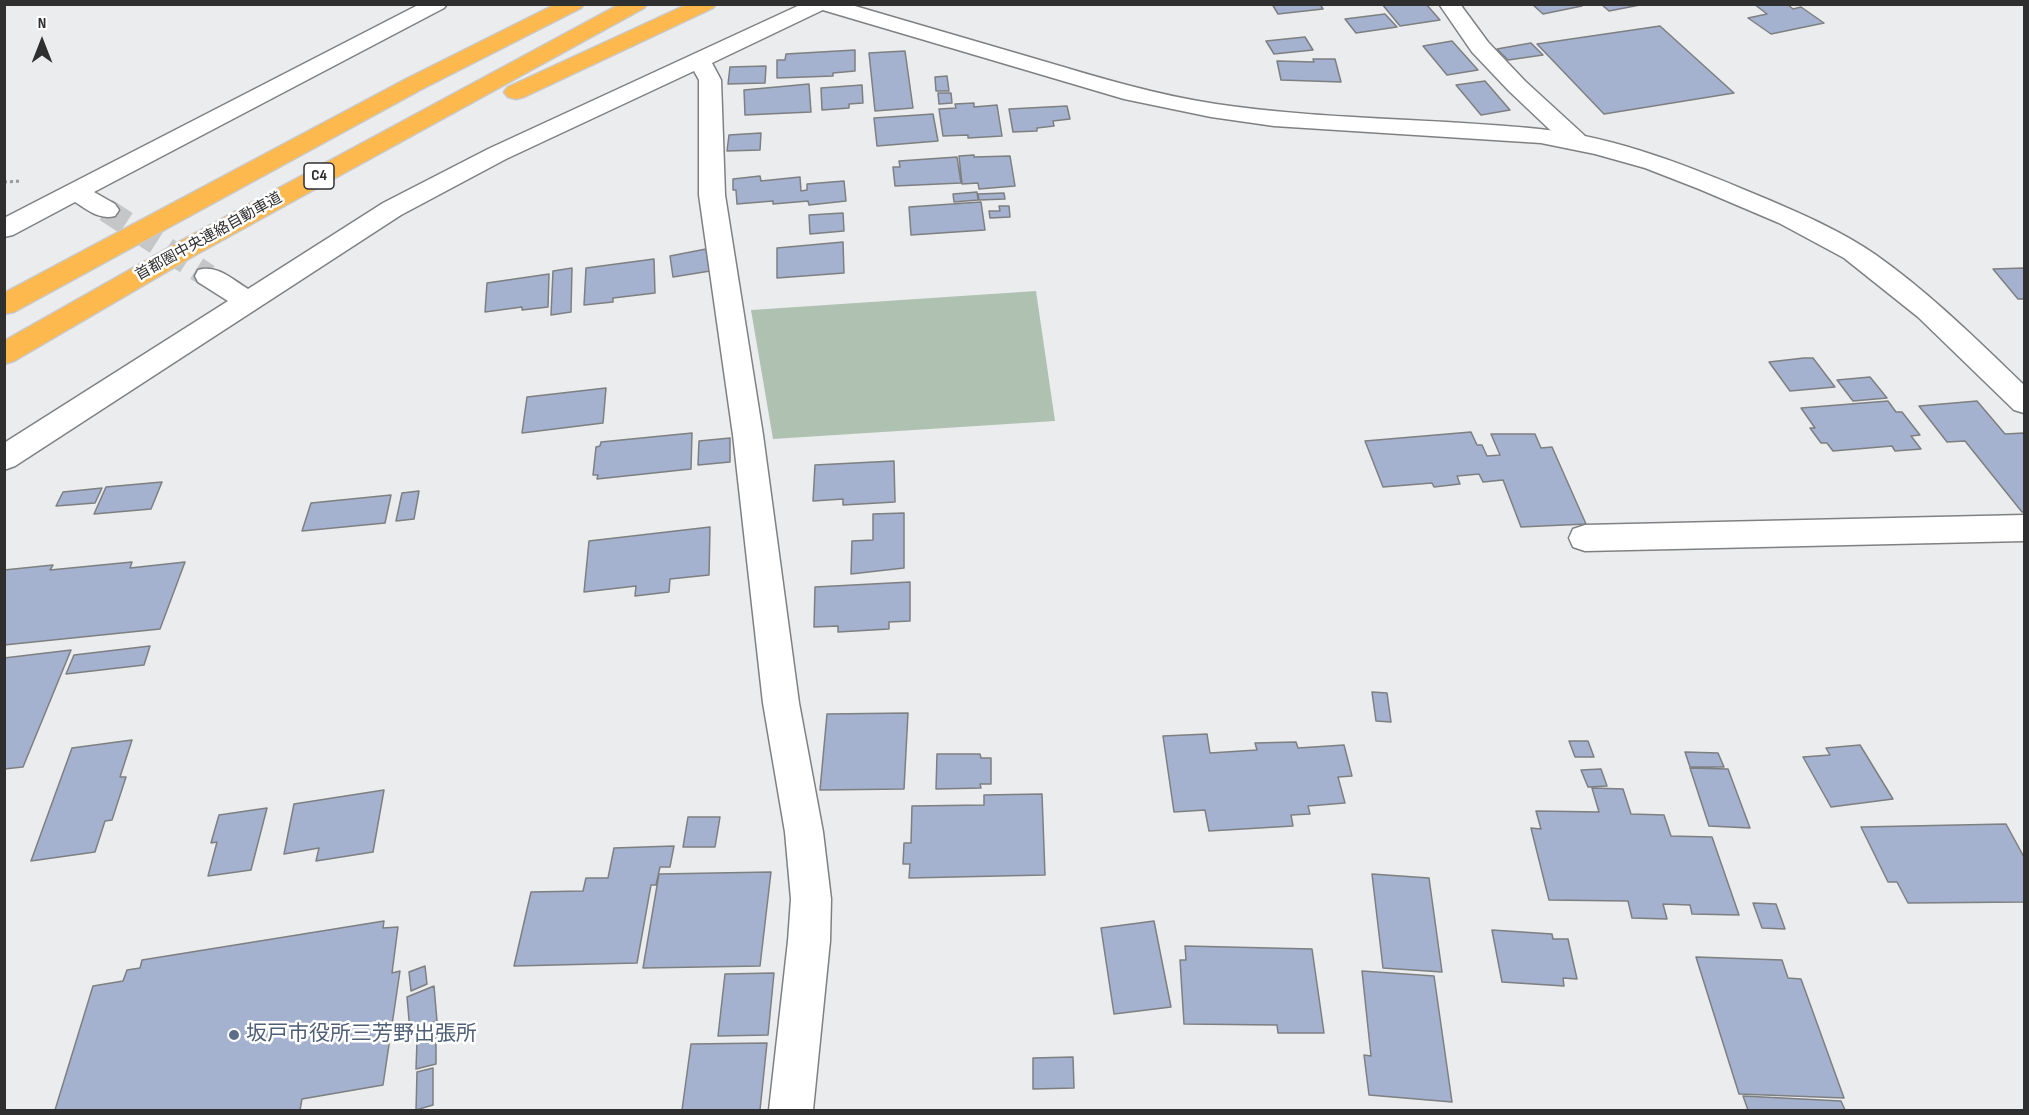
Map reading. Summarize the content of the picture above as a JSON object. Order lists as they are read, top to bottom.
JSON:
{
  "streets": {
    "highway": ["C4", "首都圏中央連絡自動車道"]
  },
  "places": ["坂戸市役所三芳野出張所"],
  "north": "top"
}
